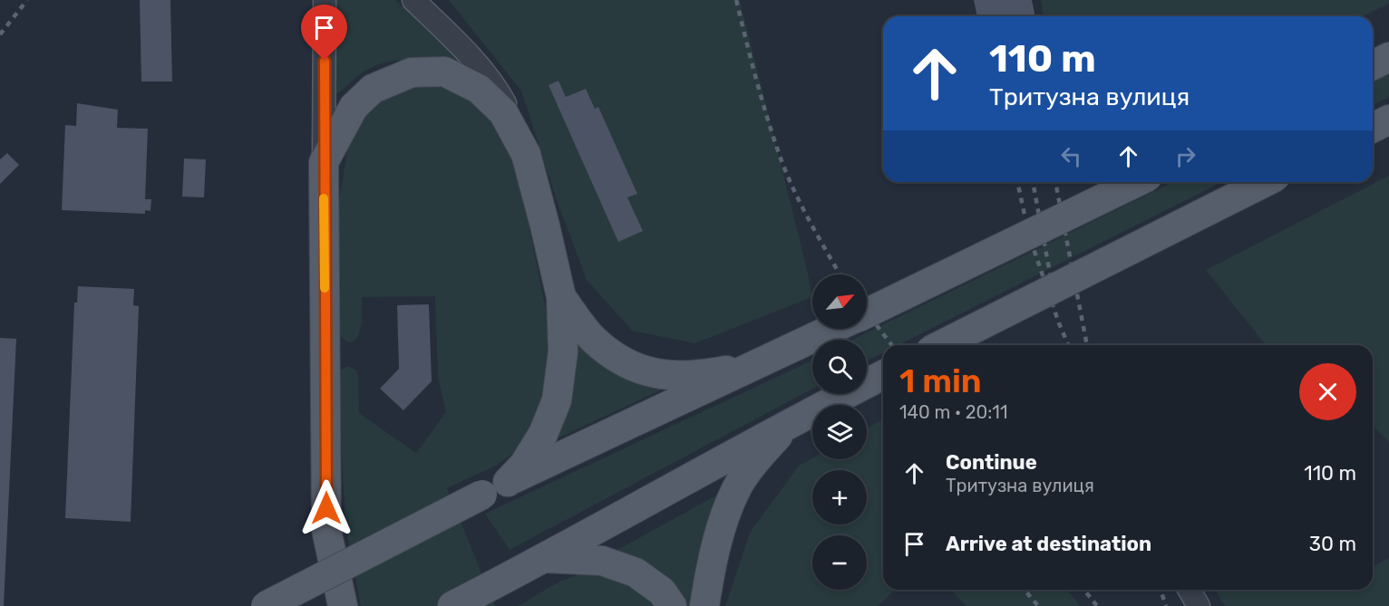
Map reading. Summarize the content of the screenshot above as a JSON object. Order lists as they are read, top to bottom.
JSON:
{
  "north": "top right",
  "page": {
    "turn": ["110 m", "Тритузна вулиця"],
    "map_buttons": ["+", "−"],
    "heading": ["1 min", "140 m · 20:11"],
    "list": [
      {
        "name": "Continue",
        "note": "Тритузна вулиця",
        "value": "110 m"
      },
      {
        "name": "Arrive at destination",
        "value": "30 m"
      }
    ]
  }
}
